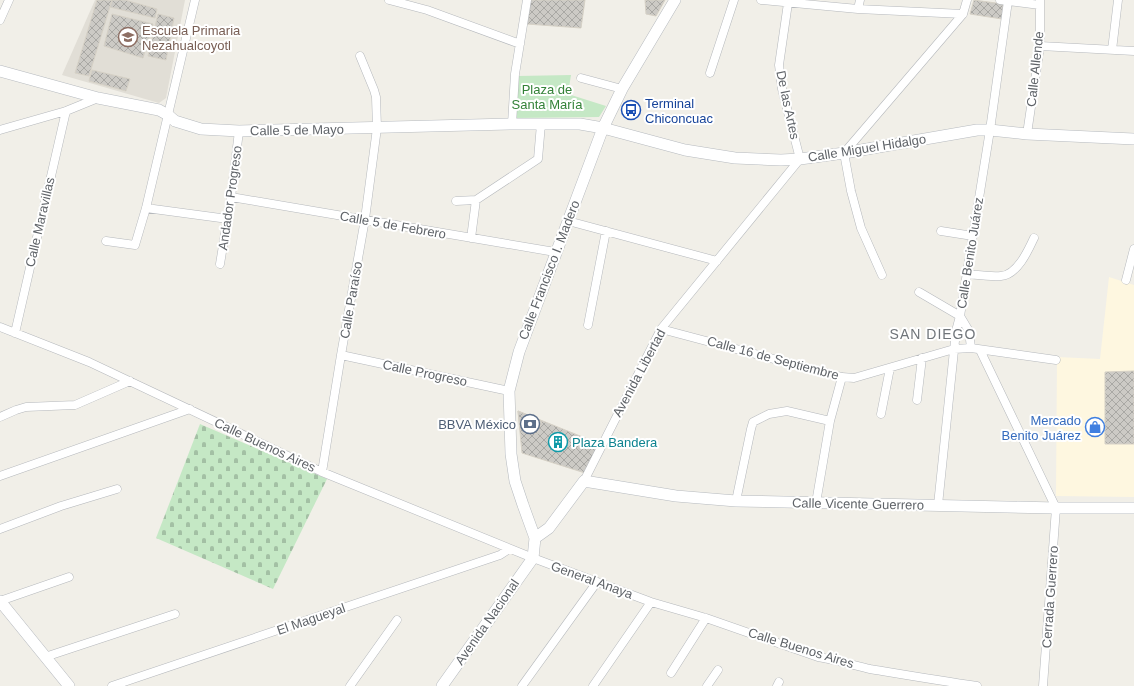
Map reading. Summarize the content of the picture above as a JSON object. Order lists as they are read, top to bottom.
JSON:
{
  "streets": {
    "main road": [
      "Calle 5 de Mayo",
      "Calle Miguel Hidalgo",
      "Calle Francisco I. Madero",
      "Avenida Libertad",
      "Calle Vicente Guerrero",
      "Avenida Nacional"
    ],
    "street": [
      "Calle Allende",
      "De las Artes",
      "Andador Progreso",
      "Calle Maravillas",
      "Calle 5 de Febrero",
      "Calle Benito Juárez",
      "Calle Paraíso",
      "Calle 16 de Septiembre",
      "Calle Progreso",
      "Calle Buenos Aires",
      "General Anaya",
      "Cerrada Guerrero",
      "El Magueyal"
    ]
  },
  "crossings": [
    ["Calle Allende", "Calle Miguel Hidalgo"],
    ["De las Artes", "Calle Miguel Hidalgo"],
    ["De las Artes", "Avenida Libertad"],
    ["Calle 5 de Mayo", "Calle Miguel Hidalgo"],
    ["Calle 5 de Mayo", "Andador Progreso"],
    ["Calle 5 de Mayo", "Calle Francisco I. Madero"],
    ["Calle 5 de Mayo", "Calle Paraíso"],
    ["Calle Miguel Hidalgo", "Calle Benito Juárez"],
    ["Calle Miguel Hidalgo", "Calle Francisco I. Madero"],
    ["Calle Miguel Hidalgo", "Avenida Libertad"],
    ["Andador Progreso", "Calle 5 de Febrero"],
    ["Calle Maravillas", "Calle Buenos Aires"],
    ["Calle 5 de Febrero", "Calle Francisco I. Madero"],
    ["Calle 5 de Febrero", "Calle Paraíso"],
    ["Calle Benito Juárez", "Calle 16 de Septiembre"],
    ["Calle Benito Juárez", "Calle Vicente Guerrero"],
    ["Calle Francisco I. Madero", "Calle Progreso"],
    ["Calle Francisco I. Madero", "Avenida Libertad"],
    ["Calle Francisco I. Madero", "Calle Buenos Aires"],
    ["Calle Francisco I. Madero", "General Anaya"],
    ["Calle Francisco I. Madero", "Avenida Nacional"],
    ["Calle Paraíso", "Calle Progreso"],
    ["Calle Paraíso", "Calle Buenos Aires"],
    ["Calle 16 de Septiembre", "Avenida Libertad"],
    ["Avenida Libertad", "Calle Vicente Guerrero"],
    ["Calle Buenos Aires", "General Anaya"],
    ["Calle Buenos Aires", "El Magueyal"],
    ["Calle Buenos Aires", "Avenida Nacional"],
    ["Calle Vicente Guerrero", "Cerrada Guerrero"],
    ["General Anaya", "Avenida Nacional"]
  ],
  "districts": ["SAN DIEGO"],
  "parks": ["Plaza de Santa María"],
  "places": {
    "school or university": ["Escuela Primaria Nezahualcoyotl"],
    "bus stop": ["Terminal Chiconcuac"],
    "bank": ["BBVA México"],
    "shop": ["Mercado Benito Juárez"],
    "building": ["Plaza Bandera"]
  }
}
